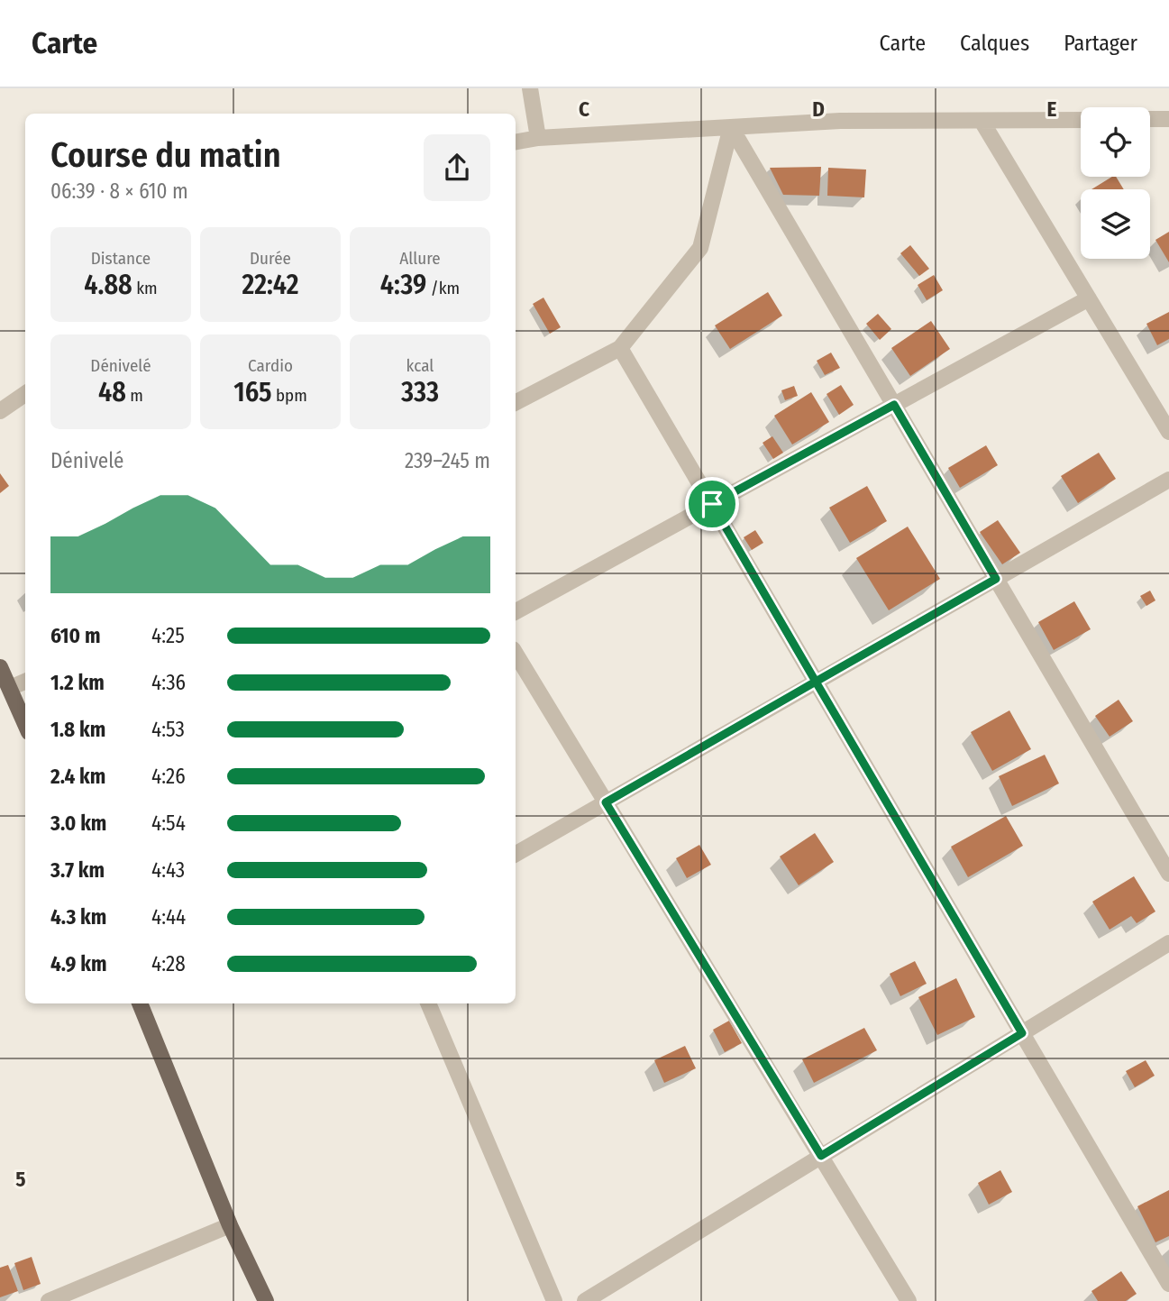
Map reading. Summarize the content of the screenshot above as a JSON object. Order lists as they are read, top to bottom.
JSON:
{
  "page": {
    "header": "Carte",
    "nav": ["Carte", "Calques", "Partager"],
    "heading": ["Course du matin", "06:39 · 8 × 610 m"],
    "stats": [
      ["Distance", "4.88 km"],
      ["Durée", "22:42"],
      ["Allure", "4:39 /km"],
      ["Dénivelé", "48 m"],
      ["Cardio", "165 bpm"],
      ["kcal", "333"]
    ],
    "chart": ["Dénivelé", "239–245 m"],
    "list": [
      {
        "name": "610 m",
        "note": "4:25"
      },
      {
        "name": "1.2 km",
        "note": "4:36"
      },
      {
        "name": "1.8 km",
        "note": "4:53"
      },
      {
        "name": "2.4 km",
        "note": "4:26"
      },
      {
        "name": "3.0 km",
        "note": "4:54"
      },
      {
        "name": "3.7 km",
        "note": "4:43"
      },
      {
        "name": "4.3 km",
        "note": "4:44"
      },
      {
        "name": "4.9 km",
        "note": "4:28"
      }
    ]
  },
  "grid": {
    "columns": ["C", "D", "E"],
    "rows": ["5"]
  }
}
